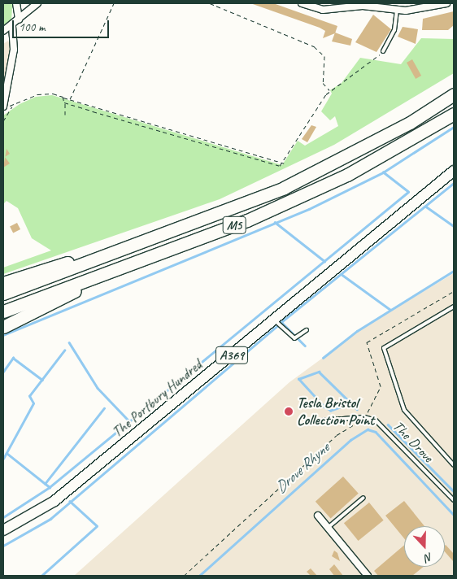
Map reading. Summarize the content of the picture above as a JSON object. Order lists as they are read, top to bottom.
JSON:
{
  "streets": {
    "highway": ["M5"],
    "main road": ["A369", "The Portbury Hundred"],
    "lane": ["The Drove"]
  },
  "water": ["Drove Rhyne"],
  "places": ["Tesla Bristol Collection Point"],
  "scale_bar": "100 m",
  "north": "bottom"
}
